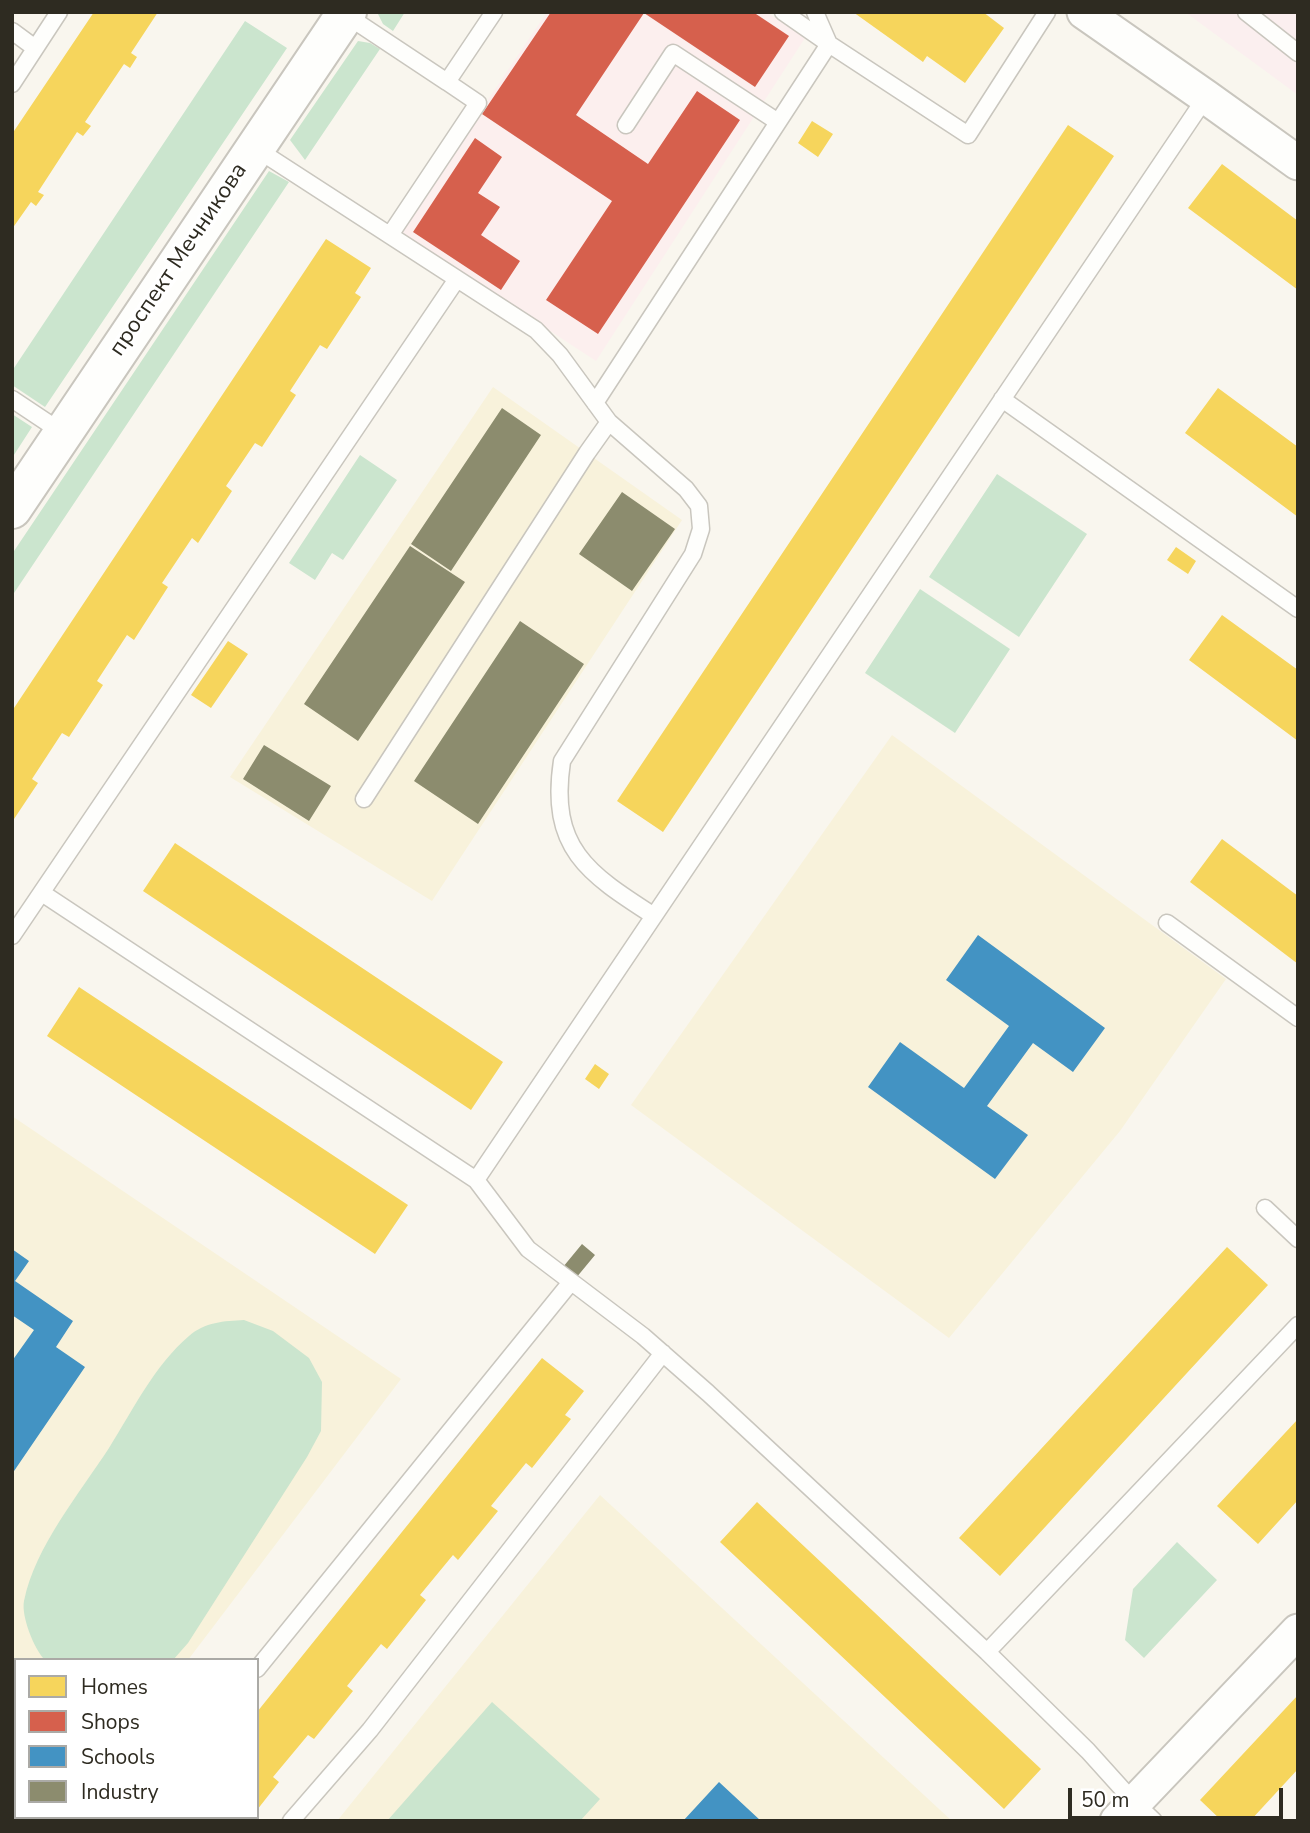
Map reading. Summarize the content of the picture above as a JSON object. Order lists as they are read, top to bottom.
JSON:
{
  "streets": {
    "street": ["проспект Мечникова"]
  },
  "legend": [
    "Homes",
    "Shops",
    "Schools",
    "Industry"
  ],
  "scale_bar": "50 m"
}
